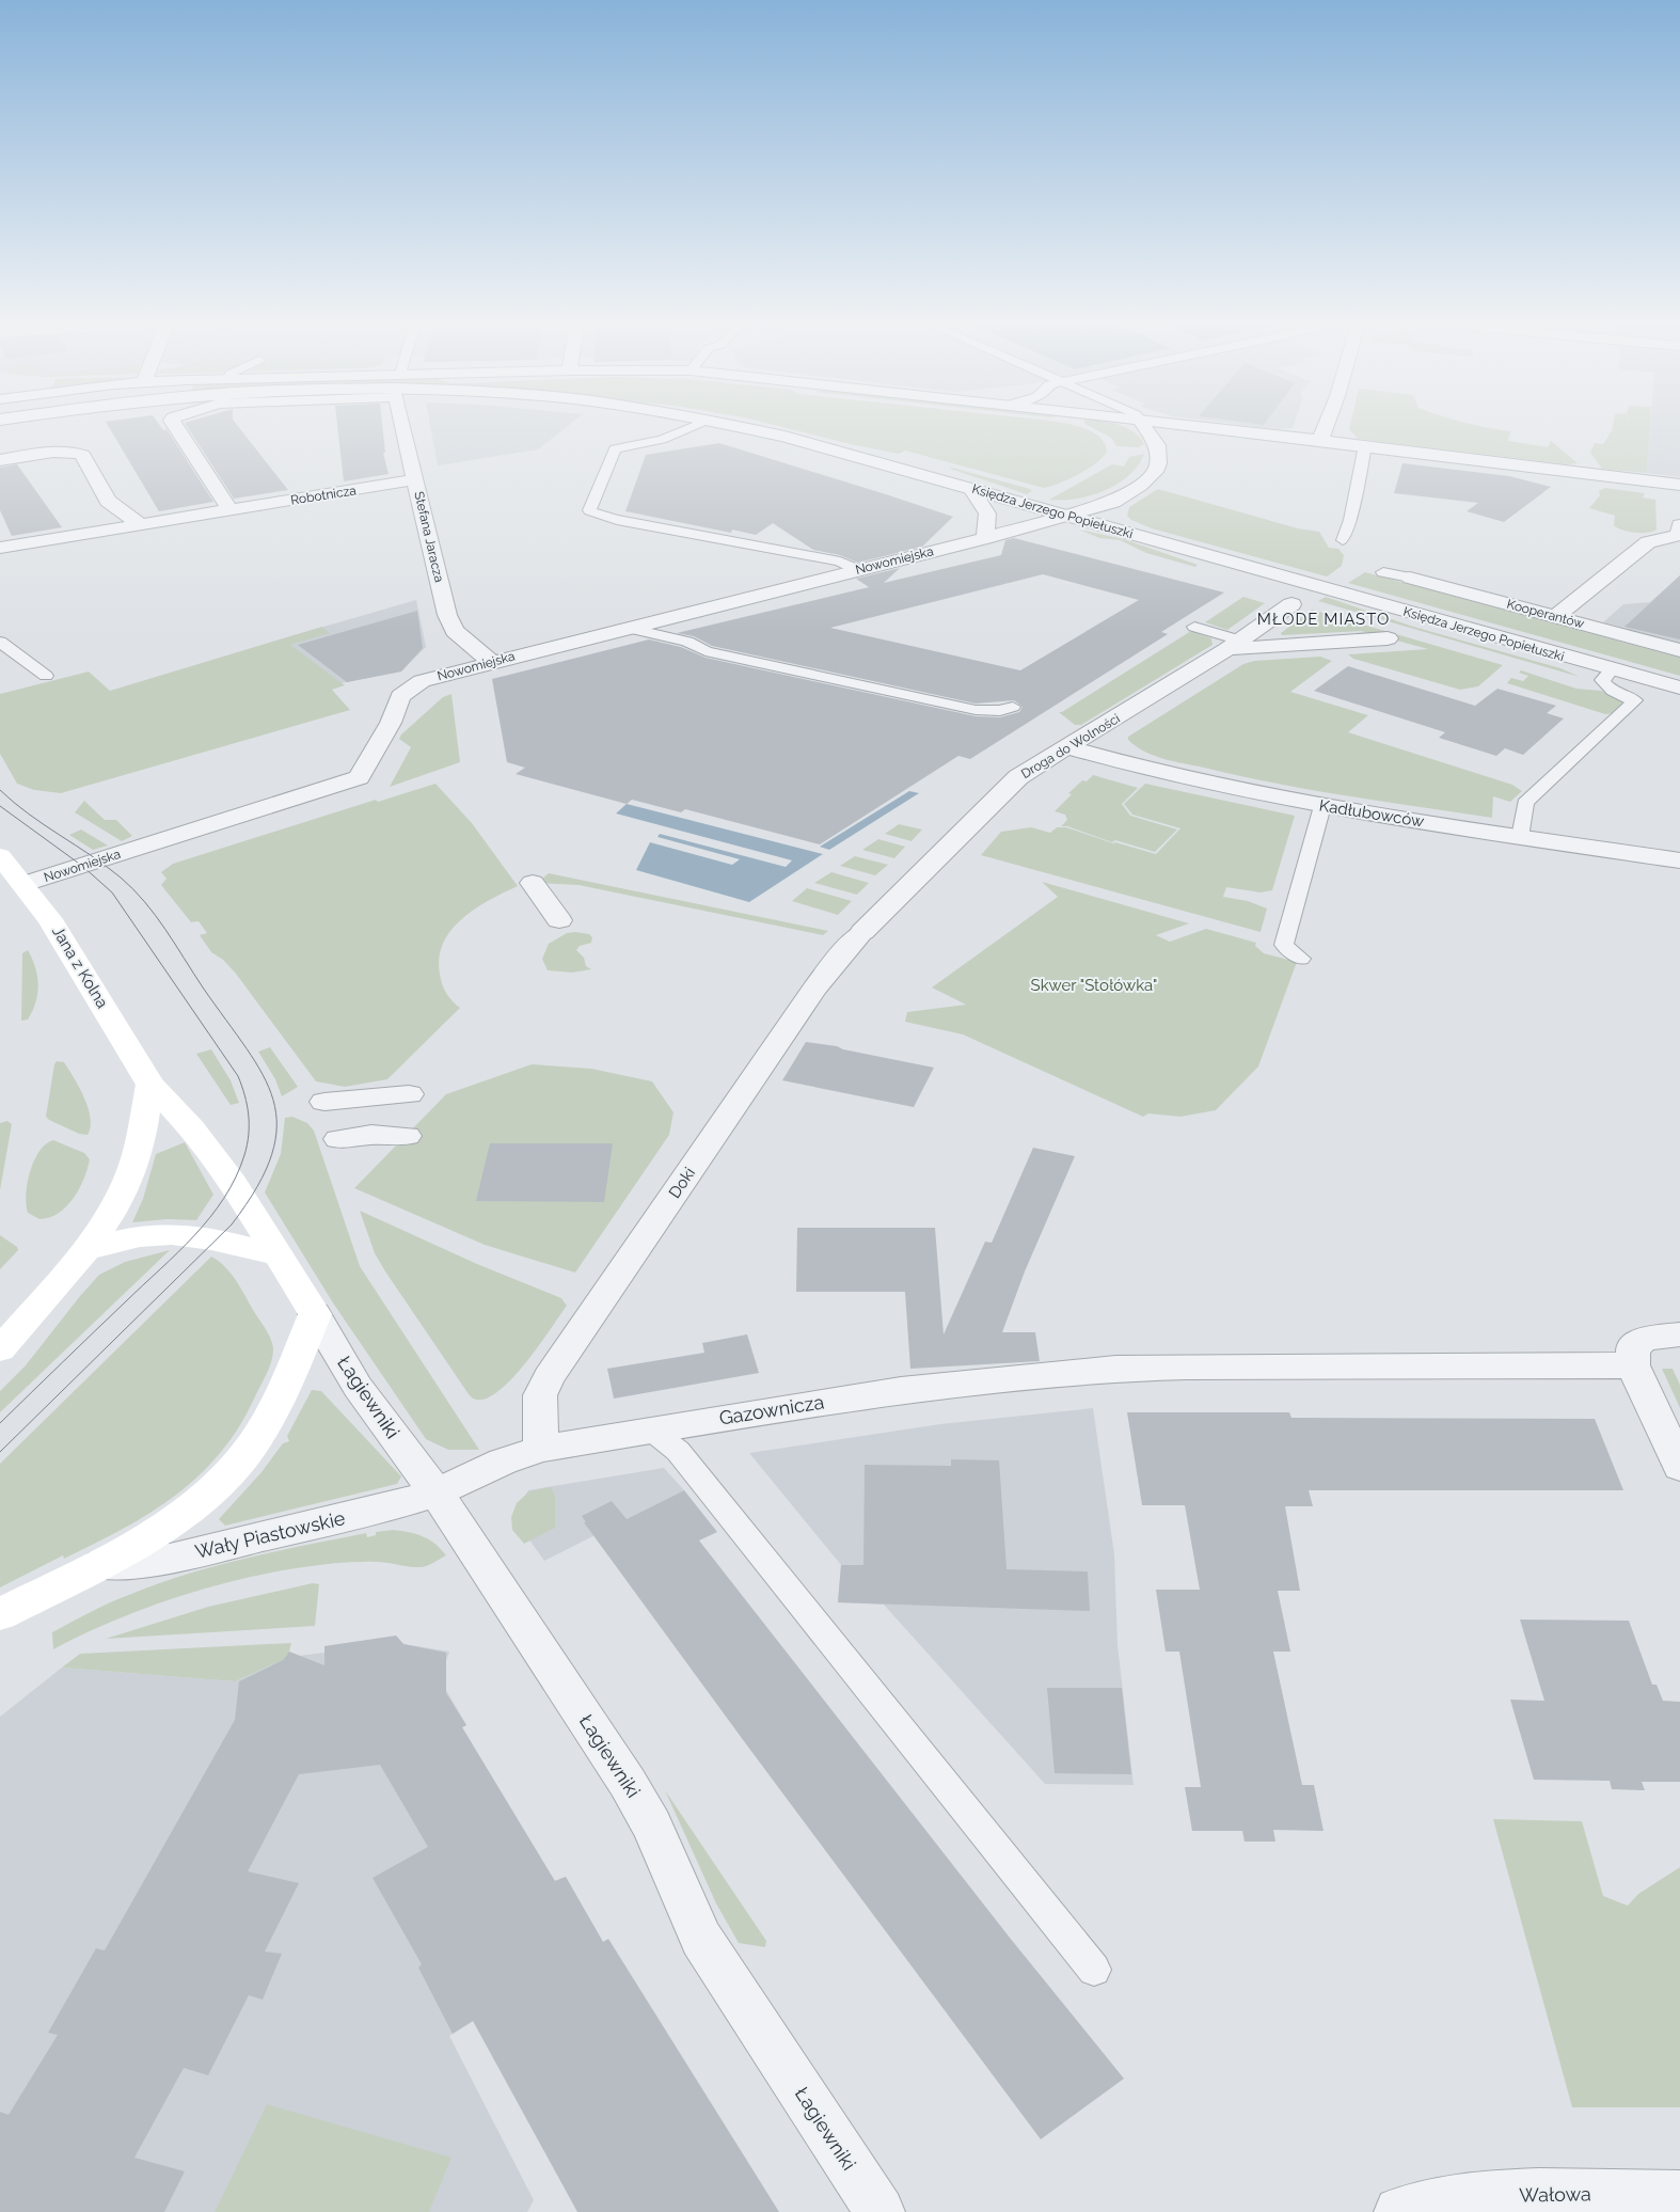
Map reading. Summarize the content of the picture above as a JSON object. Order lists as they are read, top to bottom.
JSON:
{
  "streets": {
    "main road": ["Jana z Kolna", "Wały Piastowskie"],
    "street": [
      "Robotnicza",
      "Księdza Jerzego Popiełuszki",
      "Stefana Jaracza",
      "Nowomiejska",
      "Kooperantów",
      "Droga do Wolności",
      "Kadłubowców",
      "Doki",
      "Łagiewniki",
      "Gazownicza",
      "Wałowa"
    ]
  },
  "crossings": [
    ["Robotnicza", "Stefana Jaracza"],
    ["Księdza Jerzego Popiełuszki", "Nowomiejska"],
    ["Stefana Jaracza", "Nowomiejska"],
    ["Nowomiejska", "Jana z Kolna"],
    ["Droga do Wolności", "Kadłubowców"],
    ["Droga do Wolności", "Doki"],
    ["Doki", "Gazownicza"],
    ["Łagiewniki", "Gazownicza"],
    ["Łagiewniki", "Wały Piastowskie"],
    ["Gazownicza", "Wały Piastowskie"]
  ],
  "districts": ["MŁODE MIASTO"],
  "parks": ["Skwer \"Stołówka\""]
}
